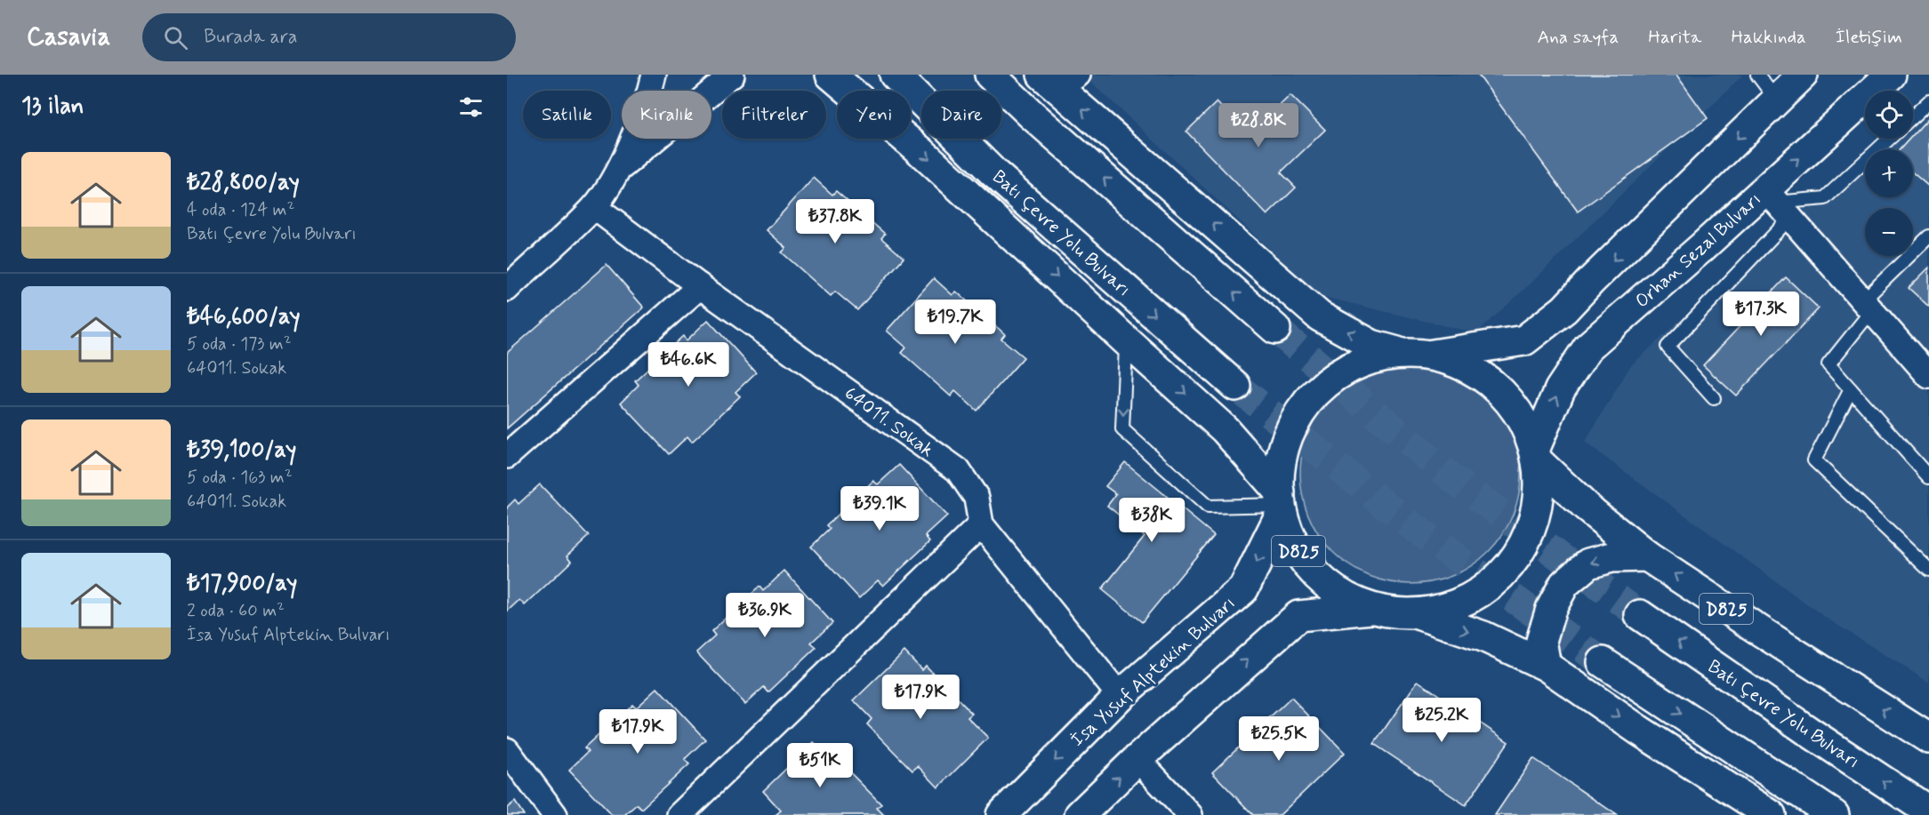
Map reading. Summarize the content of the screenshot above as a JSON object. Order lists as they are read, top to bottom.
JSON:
{
  "streets": {
    "main road": [
      "Batı Çevre Yolu Bulvarı",
      "Orhan Sezal Bulvarı",
      "D825",
      "İsa Yusuf Alptekin Bulvarı"
    ],
    "street": ["64011. Sokak"]
  },
  "crossings": [
    ["Orhan Sezal Bulvarı", "D825"],
    ["64011. Sokak", "İsa Yusuf Alptekin Bulvarı"],
    ["D825", "İsa Yusuf Alptekin Bulvarı"]
  ],
  "page": {
    "header": "Casavia",
    "search": "Burada ara",
    "nav": [
      "Ana sayfa",
      "Harita",
      "Hakkında",
      "İletişim"
    ],
    "heading": "13 ilan",
    "map_buttons": ["+", "−"],
    "chip": [
      "Satılık",
      "Kiralık",
      "Filtreler",
      "Yeni",
      "Daire"
    ],
    "price": [
      "₺28.8K",
      "₺37.8K",
      "₺17.3K",
      "₺19.7K",
      "₺46.6K",
      "₺39.1K",
      "₺38K",
      "₺36.9K",
      "₺17.9K",
      "₺25.2K",
      "₺17.9K",
      "₺25.5K",
      "₺51K"
    ],
    "list": [
      {
        "name": "₺28,800/ay",
        "note": "4 oda · 124 m² · Batı Çevre Yolu Bulvarı"
      },
      {
        "name": "₺46,600/ay",
        "note": "5 oda · 173 m² · 64011. Sokak"
      },
      {
        "name": "₺39,100/ay",
        "note": "5 oda · 163 m² · 64011. Sokak"
      },
      {
        "name": "₺17,900/ay",
        "note": "2 oda · 60 m² · İsa Yusuf Alptekin Bulvarı"
      }
    ]
  }
}
